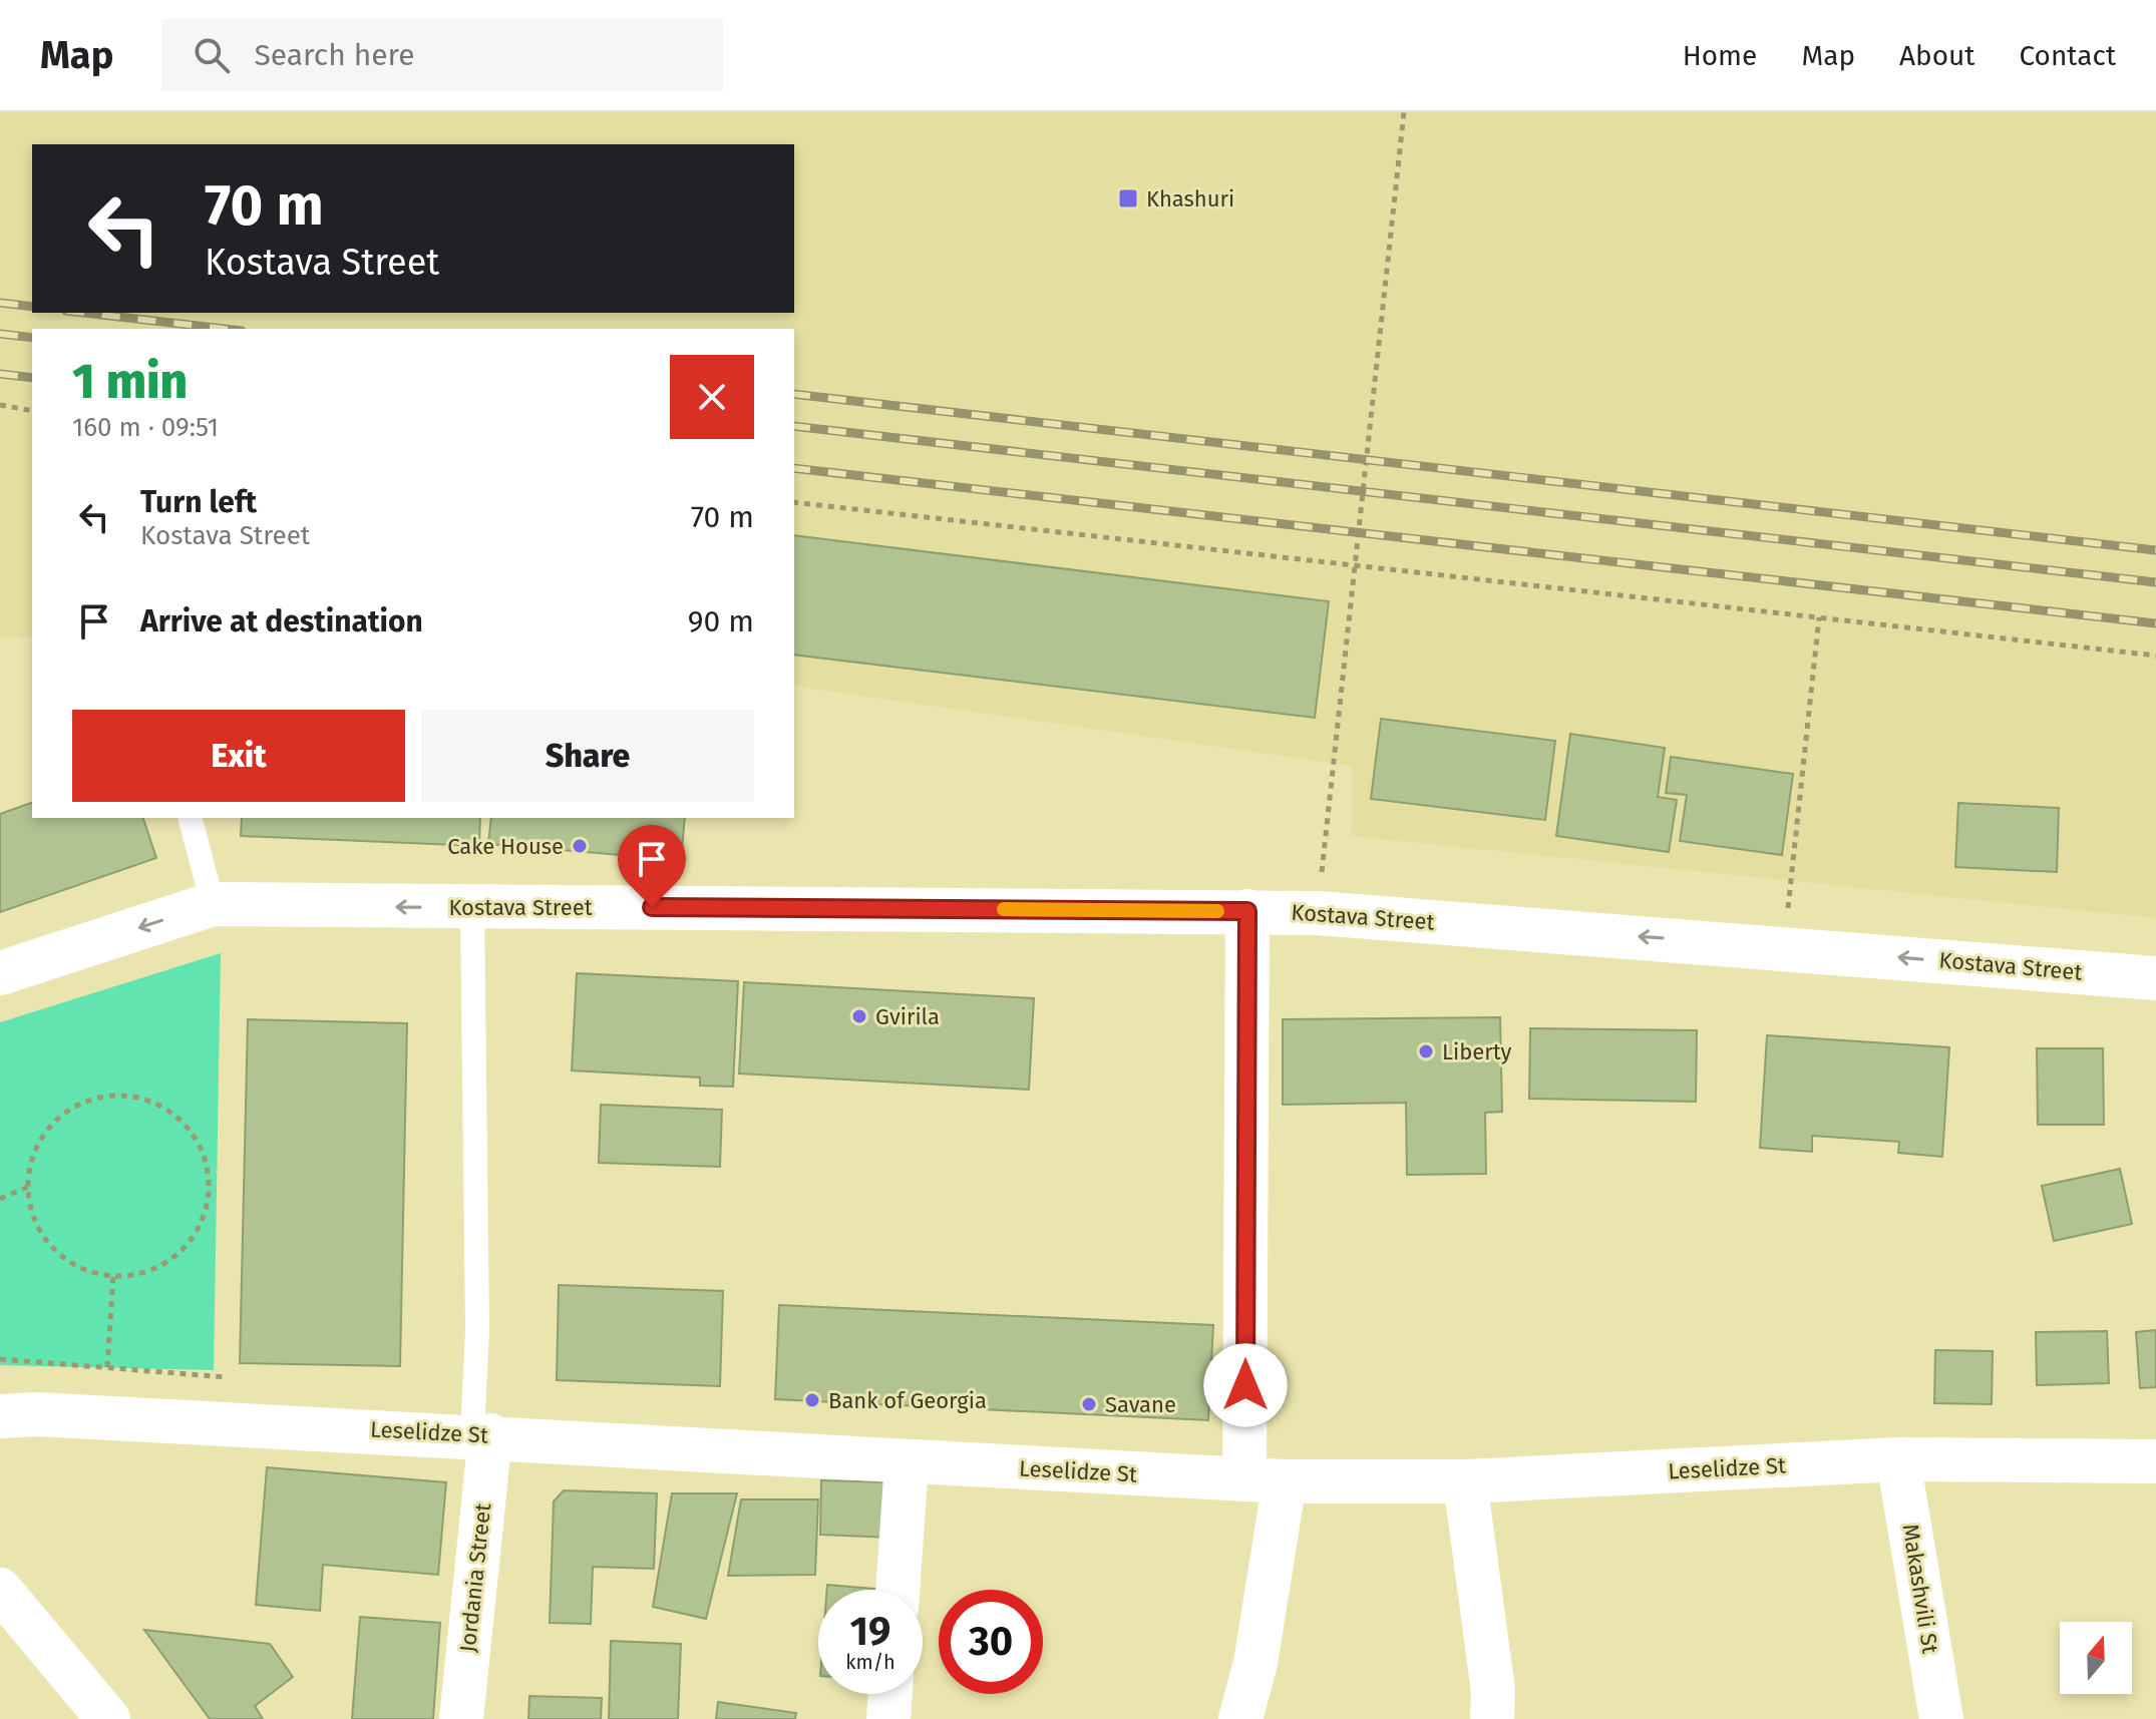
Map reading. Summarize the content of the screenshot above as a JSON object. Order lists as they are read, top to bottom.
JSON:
{
  "streets": {
    "street": [
      "Kostava Street",
      "Leselidze St",
      "Jordania Street",
      "Makashvili St"
    ]
  },
  "crossings": [
    ["Leselidze St", "Jordania Street"],
    ["Leselidze St", "Makashvili St"]
  ],
  "one_way": ["Kostava Street"],
  "places": {
    "transit": ["Khashuri"],
    "other": [
      "Cake House",
      "Gvirila",
      "Liberty",
      "Bank of Georgia",
      "Savane"
    ]
  },
  "north": "top",
  "page": {
    "header": "Map",
    "search": "Search here",
    "nav": [
      "Home",
      "Map",
      "About",
      "Contact"
    ],
    "turn": ["70 m", "Kostava Street"],
    "heading": ["1 min", "160 m · 09:51"],
    "list": [
      {
        "name": "Turn left",
        "note": "Kostava Street",
        "value": "70 m"
      },
      {
        "name": "Arrive at destination",
        "value": "90 m"
      }
    ],
    "buttons": ["Exit", "Share"],
    "speed": "19 km/h",
    "limit": "30"
  }
}
